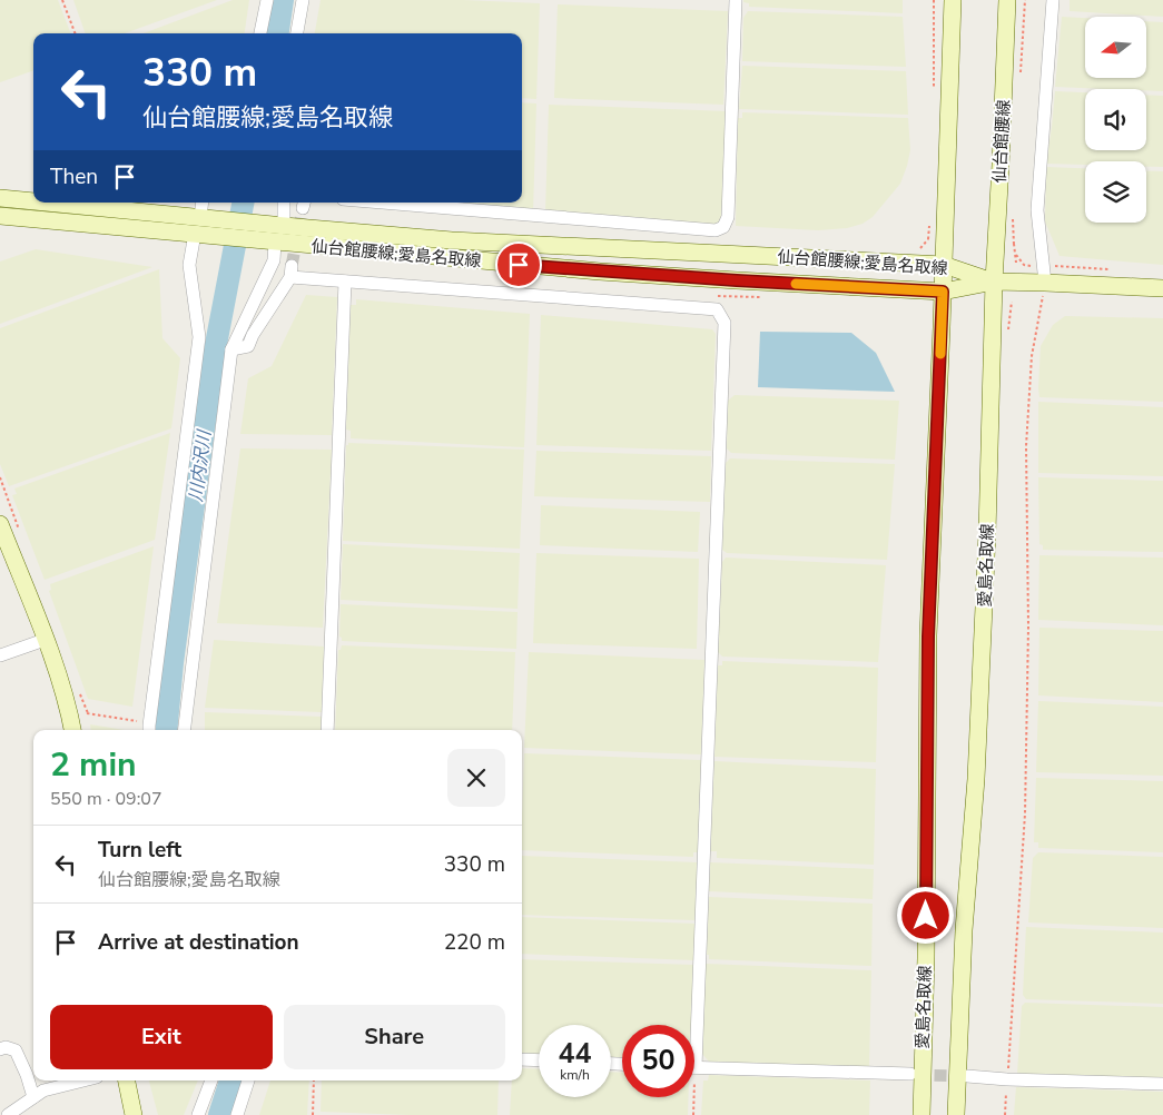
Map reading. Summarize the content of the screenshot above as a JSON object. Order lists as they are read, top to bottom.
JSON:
{
  "streets": {
    "main road": ["仙台館腰線", "仙台館腰線;愛島名取線", "愛島名取線"]
  },
  "crossings": [
    ["仙台館腰線", "仙台館腰線;愛島名取線"],
    ["仙台館腰線", "愛島名取線"],
    ["仙台館腰線;愛島名取線", "愛島名取線"]
  ],
  "water": ["川内沢川"],
  "north": "left",
  "page": {
    "turn": ["330 m", "仙台館腰線;愛島名取線"],
    "then": "Then",
    "heading": ["2 min", "550 m · 09:07"],
    "list": [
      {
        "name": "Turn left",
        "note": "仙台館腰線;愛島名取線",
        "value": "330 m"
      },
      {
        "name": "Arrive at destination",
        "value": "220 m"
      }
    ],
    "buttons": ["Exit", "Share"],
    "speed": "44 km/h",
    "limit": "50"
  }
}
